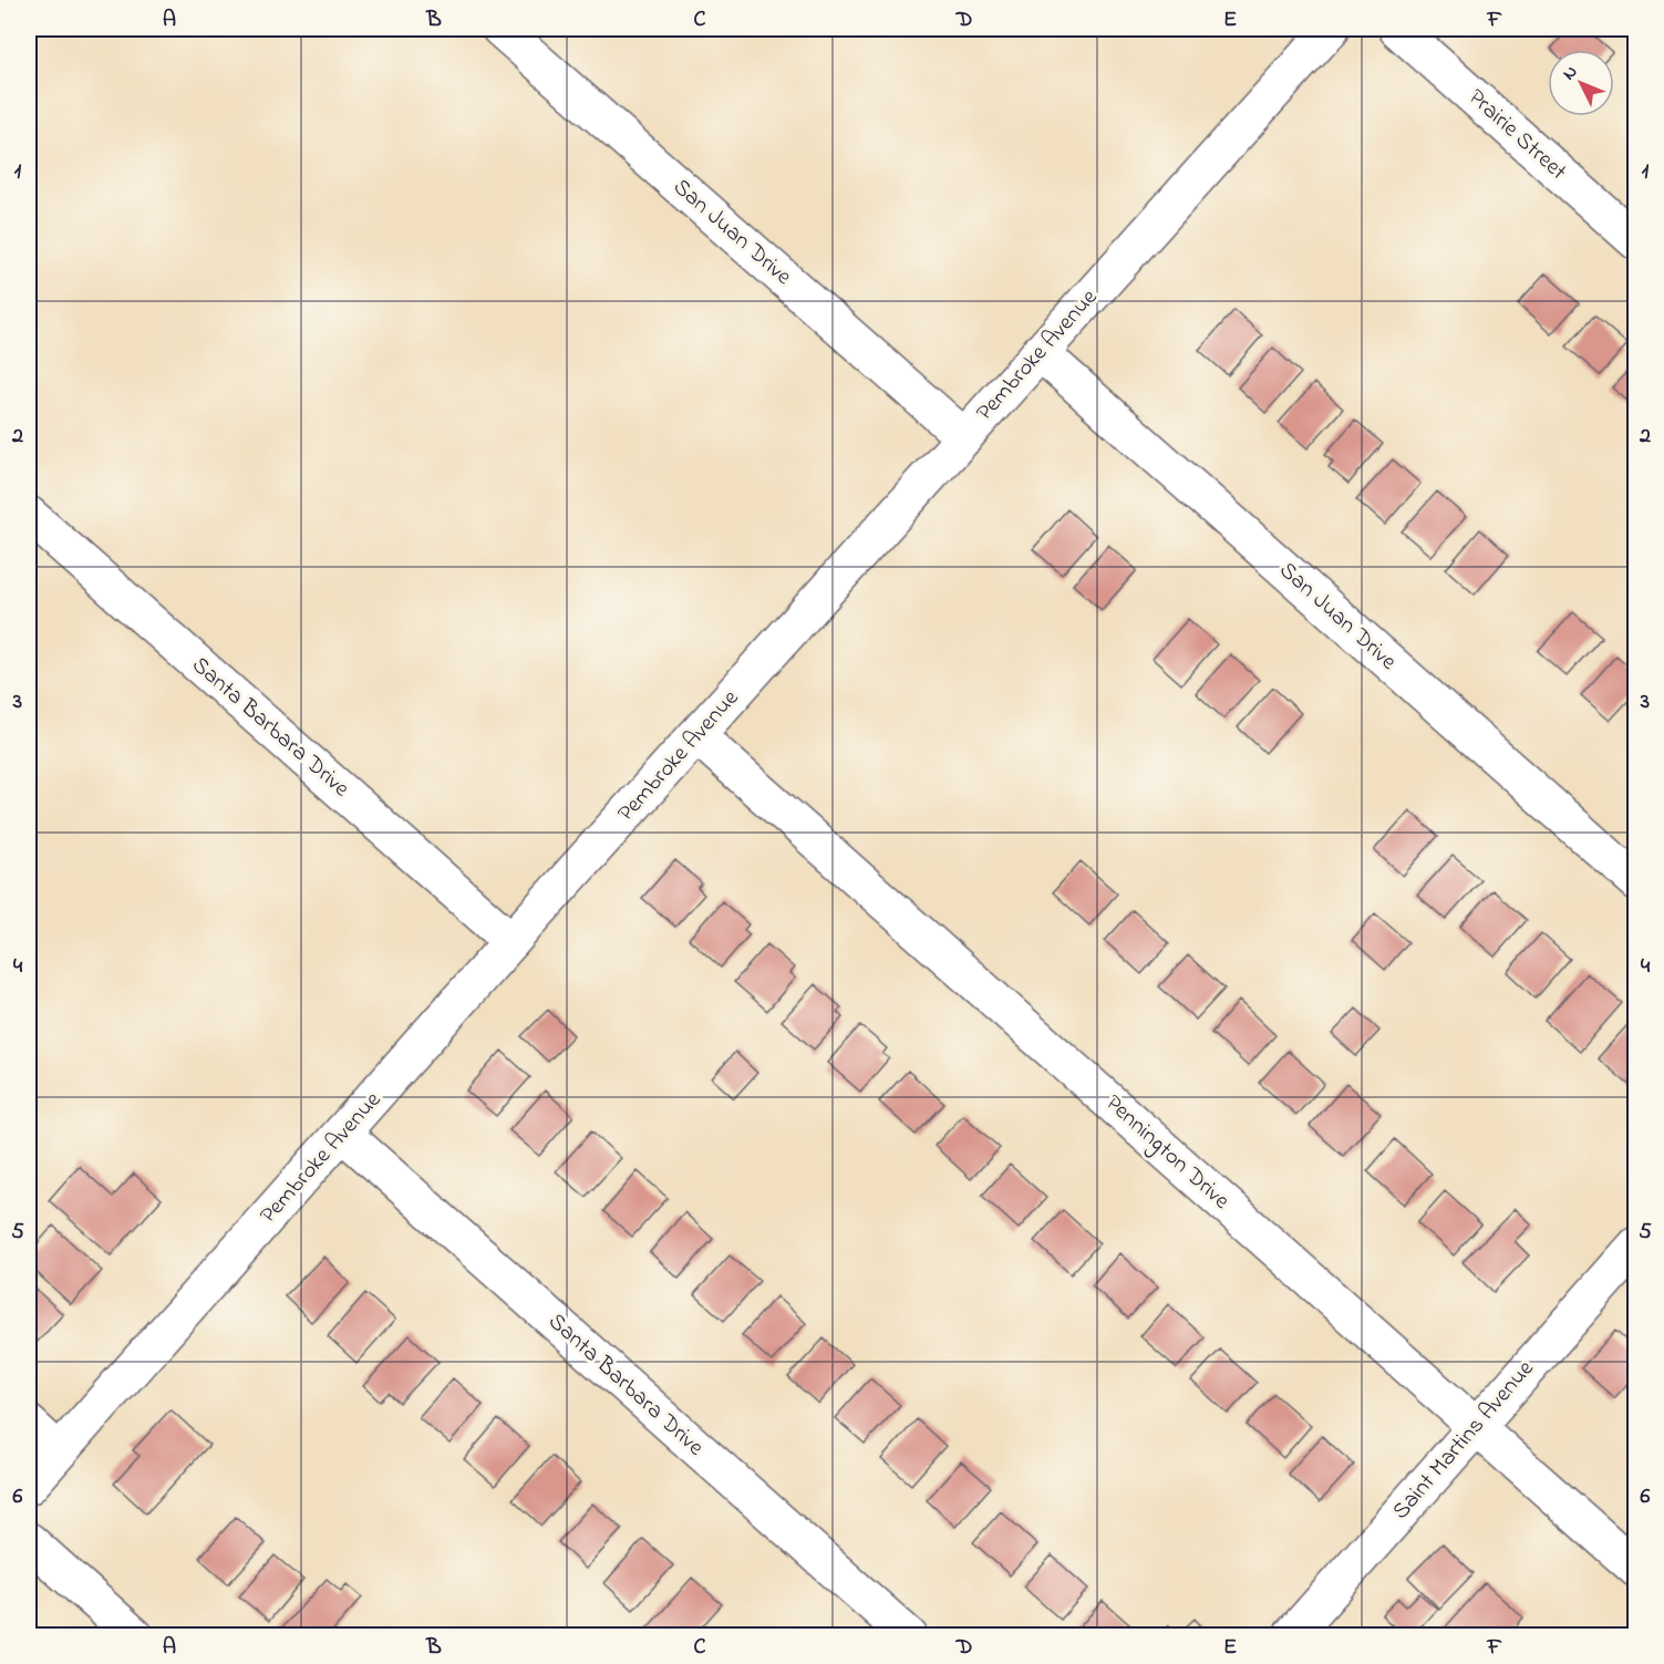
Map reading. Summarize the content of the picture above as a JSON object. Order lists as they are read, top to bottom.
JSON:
{
  "streets": {
    "street": [
      "Prairie Street",
      "San Juan Drive",
      "Pembroke Avenue",
      "Santa Barbara Drive",
      "Pennington Drive",
      "Saint Martins Avenue"
    ]
  },
  "crossings": [
    ["San Juan Drive", "Pembroke Avenue"],
    ["Pembroke Avenue", "Santa Barbara Drive"],
    ["Pembroke Avenue", "Pennington Drive"],
    ["Pennington Drive", "Saint Martins Avenue"]
  ],
  "north": "top left",
  "grid": {
    "columns": [
      "A",
      "B",
      "C",
      "D",
      "E",
      "F"
    ],
    "rows": [
      "1",
      "2",
      "3",
      "4",
      "5",
      "6"
    ]
  }
}
